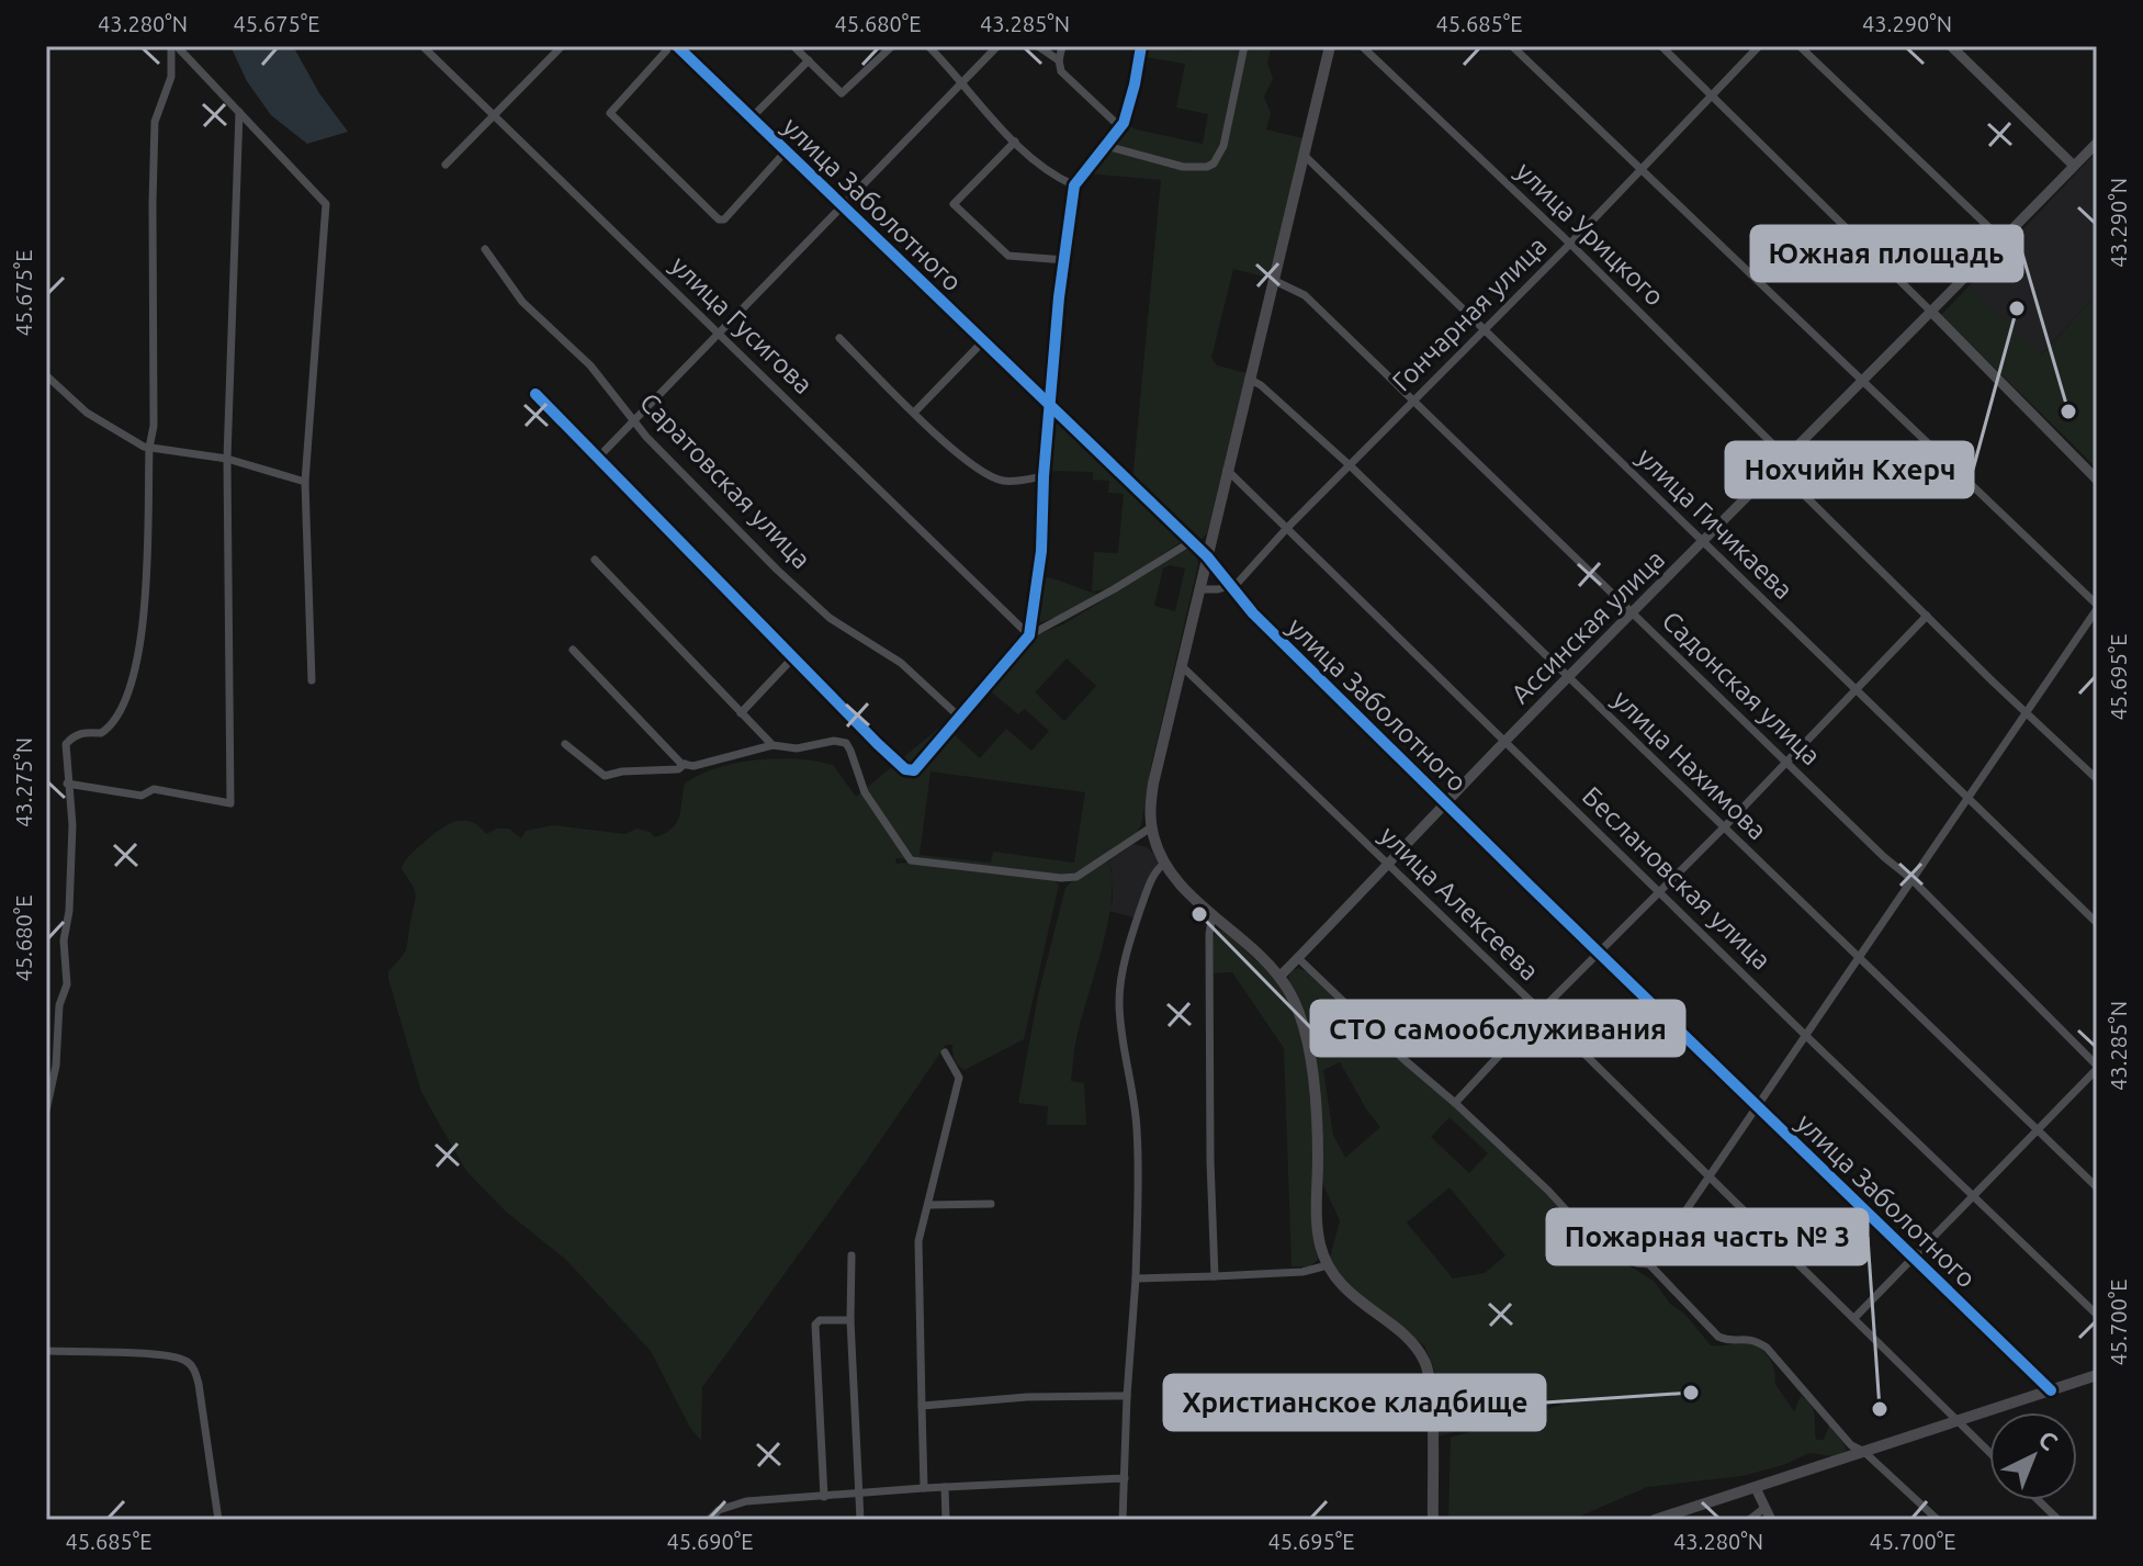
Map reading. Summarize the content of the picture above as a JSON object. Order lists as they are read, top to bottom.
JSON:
{
  "streets": {
    "street": [
      "улица Заболотного",
      "улица Урицкого",
      "Гончарная улица",
      "улица Гусигова",
      "Саратовская улица",
      "улица Гичикаева",
      "Ассинская улица",
      "Садонская улица",
      "улица Нахимова",
      "Беслановская улица",
      "улица Алексеева"
    ]
  },
  "crossings": [
    ["улица Заболотного", "Гончарная улица"],
    ["улица Заболотного", "Ассинская улица"],
    ["улица Урицкого", "Гончарная улица"],
    ["улица Урицкого", "Ассинская улица"],
    ["Гончарная улица", "улица Гичикаева"],
    ["Гончарная улица", "Садонская улица"],
    ["Гончарная улица", "улица Нахимова"],
    ["Гончарная улица", "Беслановская улица"],
    ["улица Гичикаева", "Ассинская улица"],
    ["Ассинская улица", "Садонская улица"],
    ["Ассинская улица", "улица Нахимова"],
    ["Ассинская улица", "Беслановская улица"],
    ["Ассинская улица", "улица Алексеева"]
  ],
  "places": [
    "Нохчийн Кхерч",
    "Южная площадь",
    "СТО самообслуживания",
    "Христианское кладбище",
    "Пожарная часть № 3"
  ],
  "north": "top right",
  "coordinates": [
    "43.280°N",
    "45.675°E",
    "45.680°E",
    "43.285°N",
    "45.685°E",
    "43.290°N",
    "45.695°E",
    "43.275°N",
    "45.700°E",
    "45.690°E"
  ]
}
